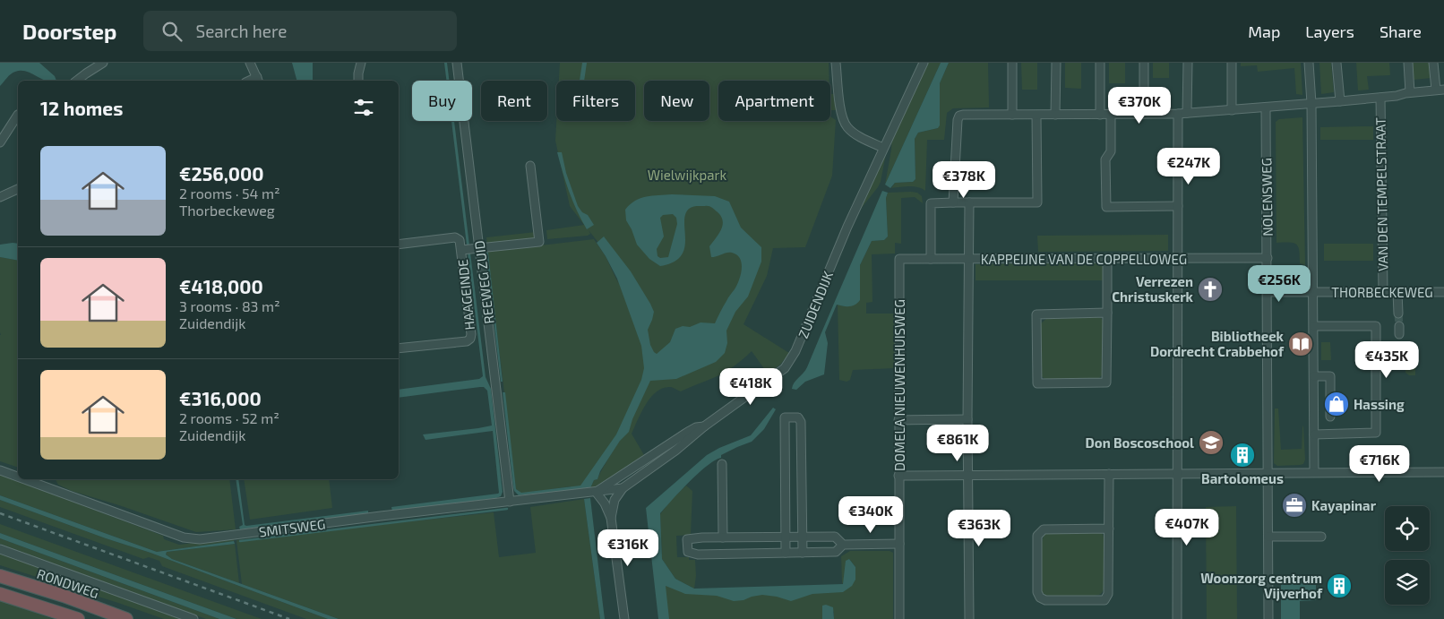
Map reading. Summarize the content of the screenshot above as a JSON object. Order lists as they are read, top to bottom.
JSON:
{
  "streets": {
    "highway": ["RONDWEG"],
    "street": [
      "VAN DEN TEMPELSTRAAT",
      "NOLENSWEG",
      "KAPPEIJNE VAN DE COPPELLOWEG",
      "REEWEG ZUID",
      "THORBECKEWEG",
      "HAAGEINDE",
      "ZUIDENDIJK",
      "DOMELA NIEUWENHUISWEG",
      "SMITSWEG"
    ]
  },
  "crossings": [
    ["VAN DEN TEMPELSTRAAT", "THORBECKEWEG"],
    ["NOLENSWEG", "KAPPEIJNE VAN DE COPPELLOWEG"],
    ["NOLENSWEG", "THORBECKEWEG"],
    ["KAPPEIJNE VAN DE COPPELLOWEG", "DOMELA NIEUWENHUISWEG"],
    ["REEWEG ZUID", "HAAGEINDE"],
    ["REEWEG ZUID", "SMITSWEG"],
    ["ZUIDENDIJK", "SMITSWEG"]
  ],
  "parks": ["Wielwijkpark"],
  "places": {
    "church": ["Verrezen Christuskerk"],
    "library": ["Bibliotheek Dordrecht Crabbehof"],
    "shop": ["Hassing"],
    "school or university": ["Don Boscoschool"],
    "building": ["Bartolomeus", "Woonzorg centrum Vijverhof"],
    "office": ["Kayapinar"]
  },
  "page": {
    "header": "Doorstep",
    "search": "Search here",
    "nav": ["Map", "Layers", "Share"],
    "chip": [
      "Buy",
      "Rent",
      "Filters",
      "New",
      "Apartment"
    ],
    "heading": "12 homes",
    "price": [
      "€370K",
      "€247K",
      "€378K",
      "€256K",
      "€435K",
      "€418K",
      "€861K",
      "€716K",
      "€340K",
      "€407K",
      "€363K",
      "€316K"
    ],
    "list": [
      {
        "name": "€256,000",
        "note": "2 rooms · 54 m² · Thorbeckeweg"
      },
      {
        "name": "€418,000",
        "note": "3 rooms · 83 m² · Zuidendijk"
      },
      {
        "name": "€316,000",
        "note": "2 rooms · 52 m² · Zuidendijk"
      }
    ]
  }
}
